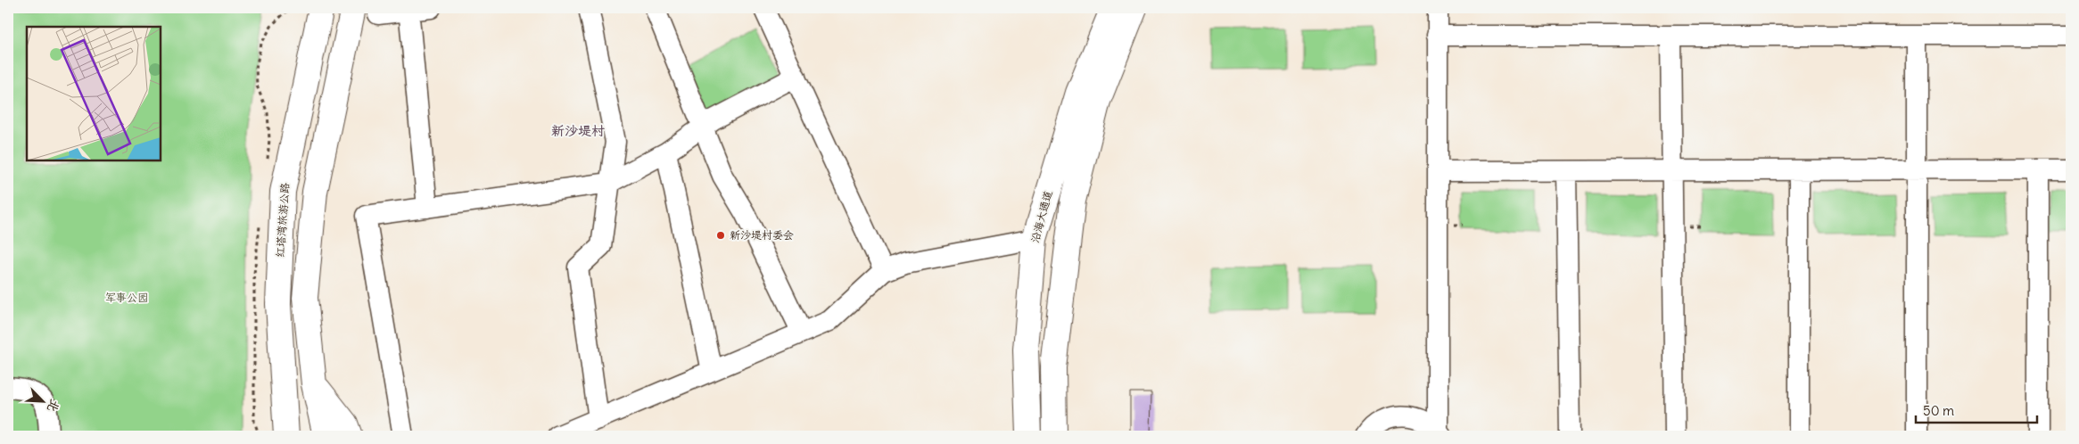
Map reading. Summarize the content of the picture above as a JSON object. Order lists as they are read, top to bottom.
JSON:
{
  "streets": {
    "main road": ["沿海大通道", "红塔湾旅游公路"]
  },
  "districts": ["新沙堤村"],
  "parks": ["军事公园"],
  "places": ["新沙堤村委会"],
  "scale_bar": "50 m",
  "north": "bottom right"
}
